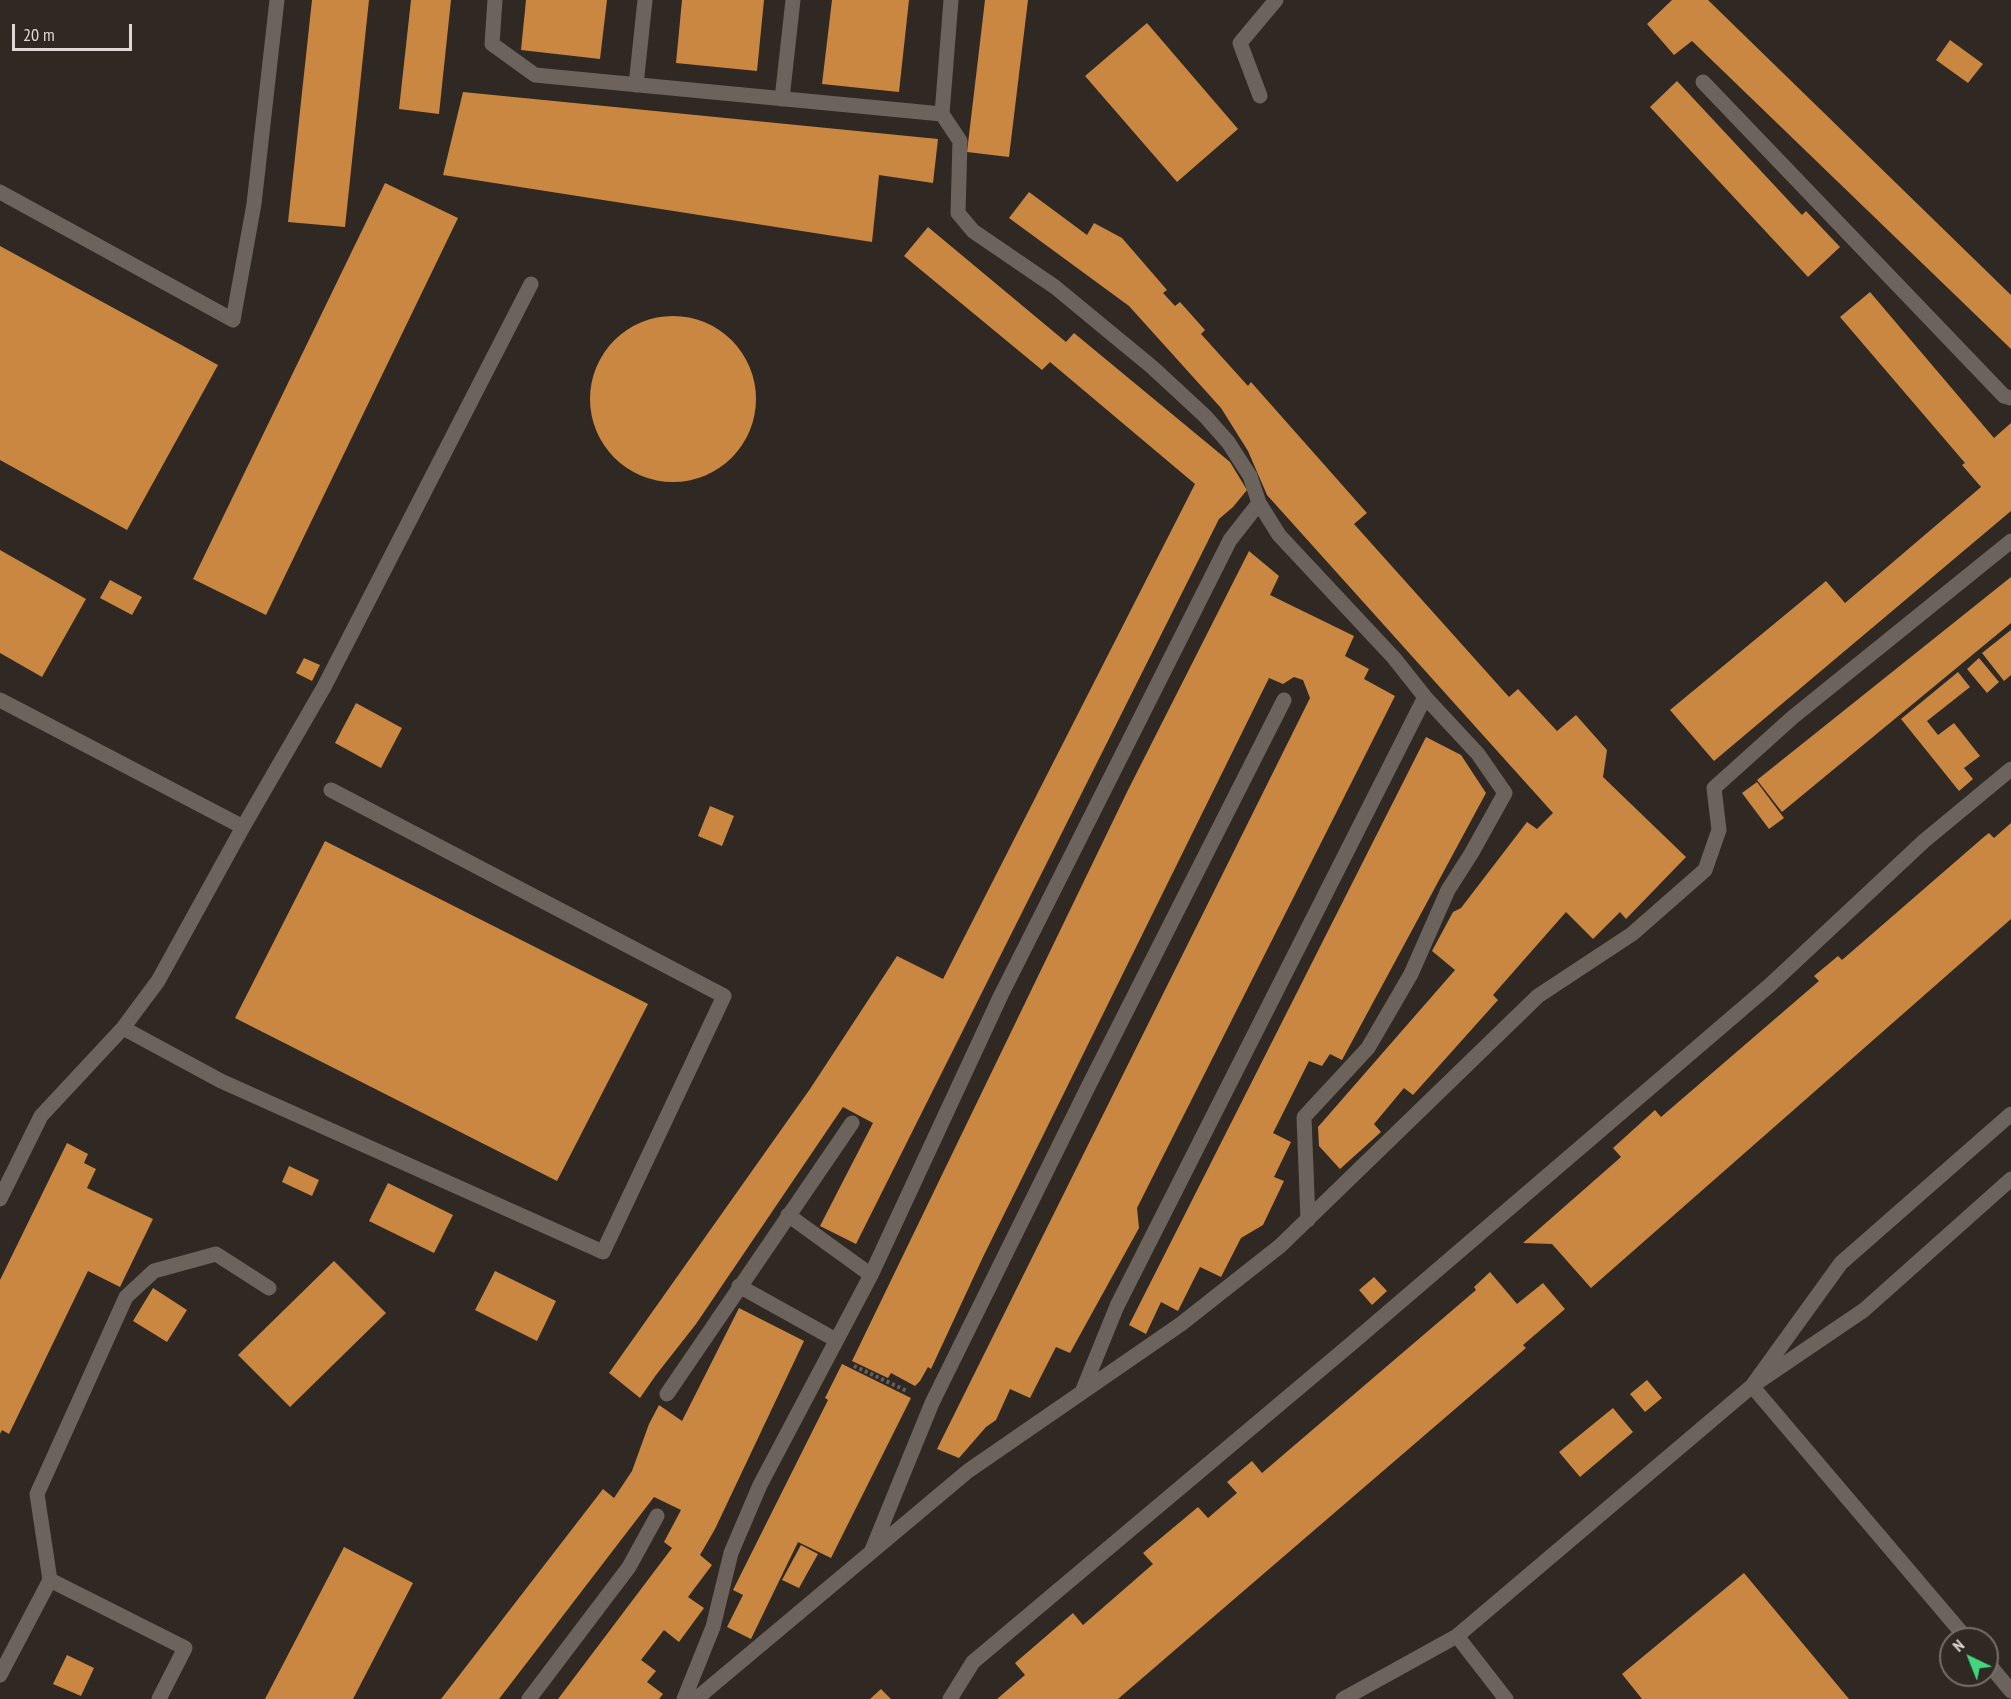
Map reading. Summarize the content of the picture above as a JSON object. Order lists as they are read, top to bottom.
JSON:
{
  "scale_bar": "20 m",
  "north": "top left"
}
